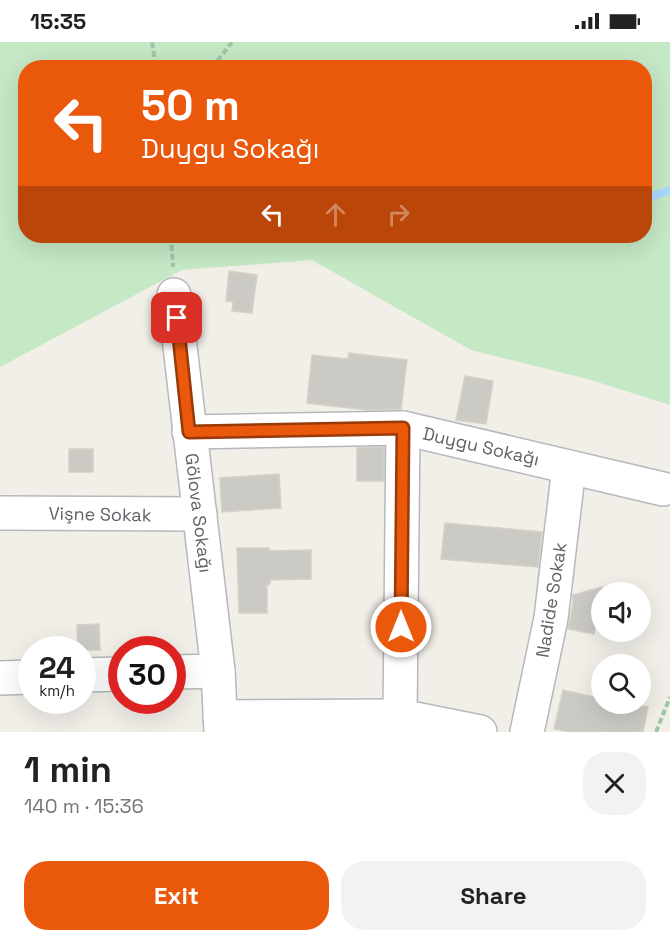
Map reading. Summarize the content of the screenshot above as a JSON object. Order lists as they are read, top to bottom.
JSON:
{
  "streets": {
    "street": [
      "Duygu Sokağı",
      "Gölova Sokağı",
      "Vişne Sokak",
      "Nadide Sokak"
    ]
  },
  "crossings": [
    ["Duygu Sokağı", "Gölova Sokağı"],
    ["Duygu Sokağı", "Nadide Sokak"],
    ["Gölova Sokağı", "Vişne Sokak"]
  ],
  "page": {
    "status": "15:35",
    "turn": ["50 m", "Duygu Sokağı"],
    "speed": "24 km/h",
    "limit": "30",
    "heading": ["1 min", "140 m · 15:36"],
    "buttons": ["Exit", "Share"]
  }
}
